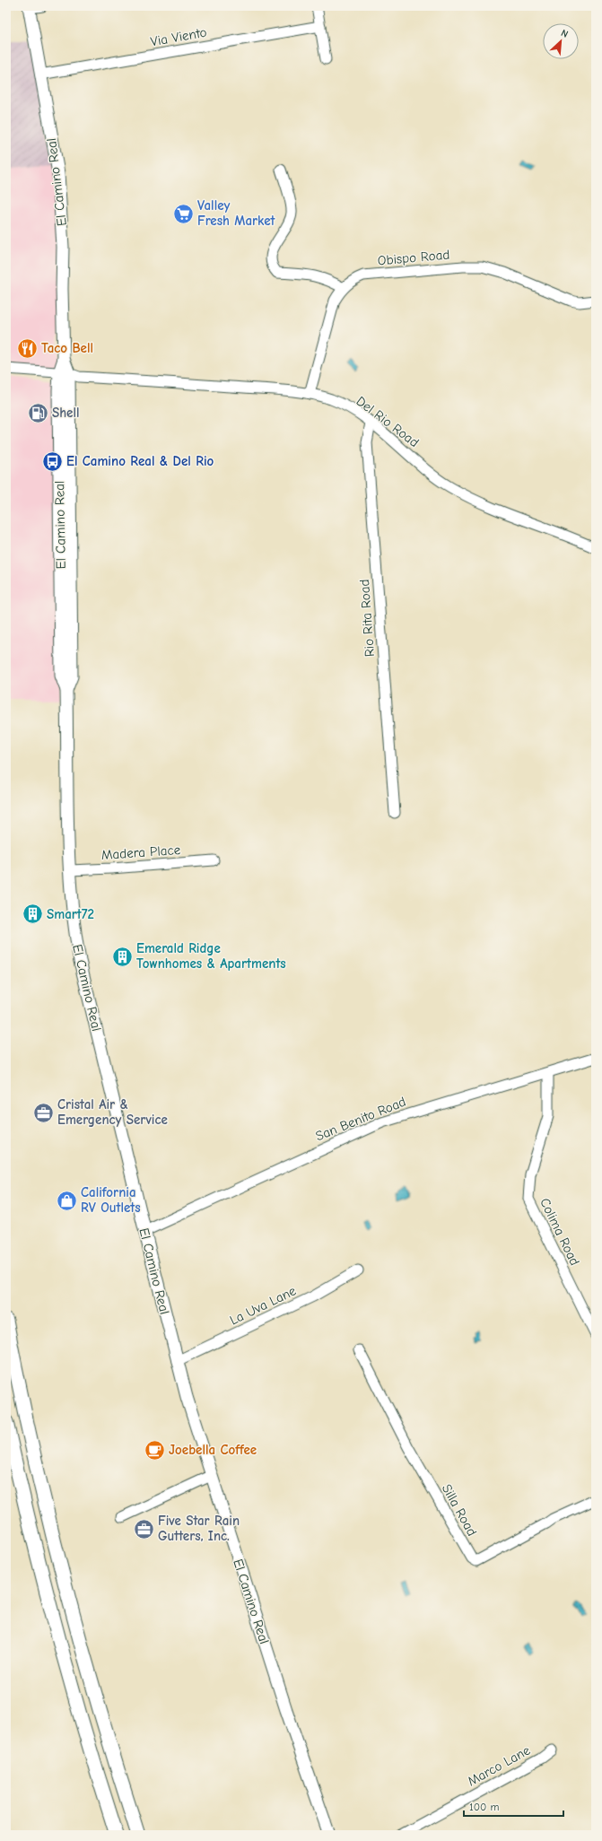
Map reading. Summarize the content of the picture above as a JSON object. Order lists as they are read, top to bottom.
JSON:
{
  "streets": {
    "main road": ["El Camino Real"],
    "street": [
      "Via Viento",
      "Obispo Road",
      "Del Rio Road",
      "Rio Rita Road",
      "Madera Place",
      "San Benito Road",
      "Colima Road",
      "La Uva Lane",
      "Silla Road",
      "Marco Lane"
    ]
  },
  "crossings": [
    ["Via Viento", "El Camino Real"],
    ["El Camino Real", "Del Rio Road"],
    ["El Camino Real", "Madera Place"],
    ["El Camino Real", "San Benito Road"],
    ["El Camino Real", "La Uva Lane"],
    ["Obispo Road", "Del Rio Road"],
    ["Del Rio Road", "Rio Rita Road"],
    ["San Benito Road", "Colima Road"]
  ],
  "places": {
    "supermarket": ["Valley Fresh Market"],
    "restaurant": ["Taco Bell"],
    "fuel station": ["Shell"],
    "bus stop": ["El Camino Real & Del Rio"],
    "building": ["Smart72", "Emerald Ridge Townhomes & Apartments"],
    "office": ["Cristal Air & Emergency Service", "Five Star Rain Gutters, Inc."],
    "shop": ["California RV Outlets"],
    "cafe": ["Joebella Coffee"]
  },
  "scale_bar": "100 m",
  "north": "top right"
}
